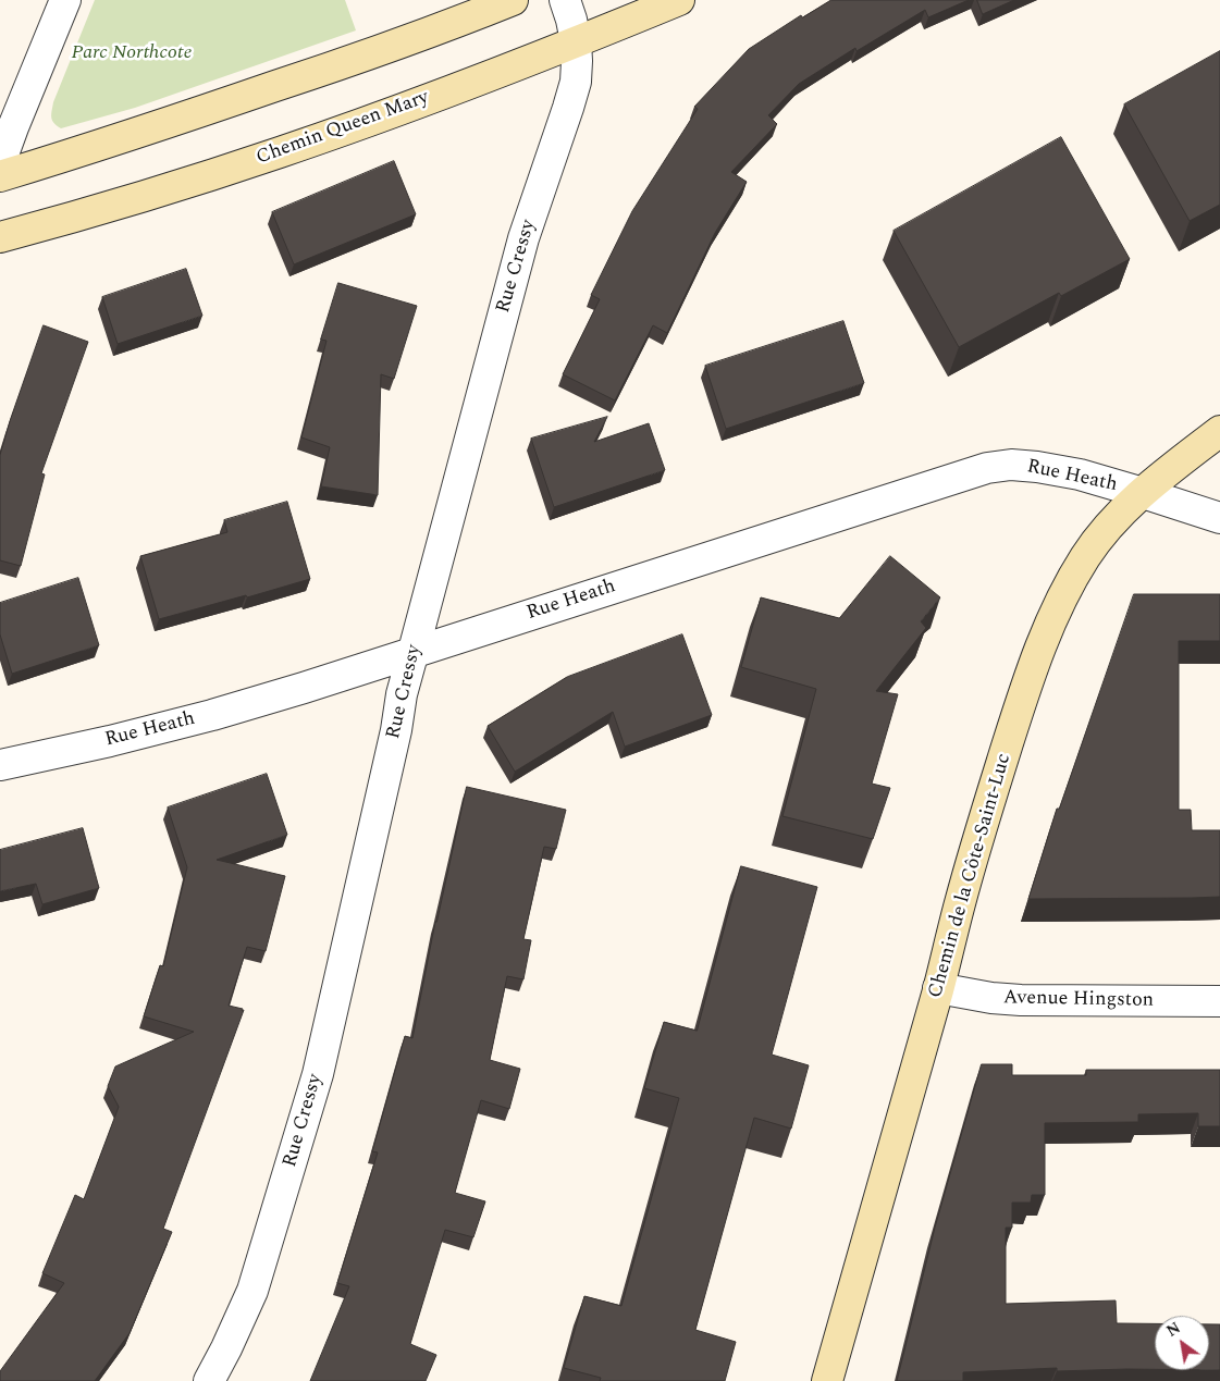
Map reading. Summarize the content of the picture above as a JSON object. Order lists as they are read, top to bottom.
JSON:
{
  "streets": {
    "street": [
      "Chemin Queen Mary",
      "Rue Cressy",
      "Rue Heath",
      "Chemin de la Côte-Saint-Luc",
      "Avenue Hingston"
    ]
  },
  "crossings": [
    ["Chemin Queen Mary", "Rue Cressy"],
    ["Rue Cressy", "Rue Heath"],
    ["Rue Heath", "Chemin de la Côte-Saint-Luc"],
    ["Chemin de la Côte-Saint-Luc", "Avenue Hingston"]
  ],
  "parks": ["Parc Northcote"],
  "north": "top left"
}
